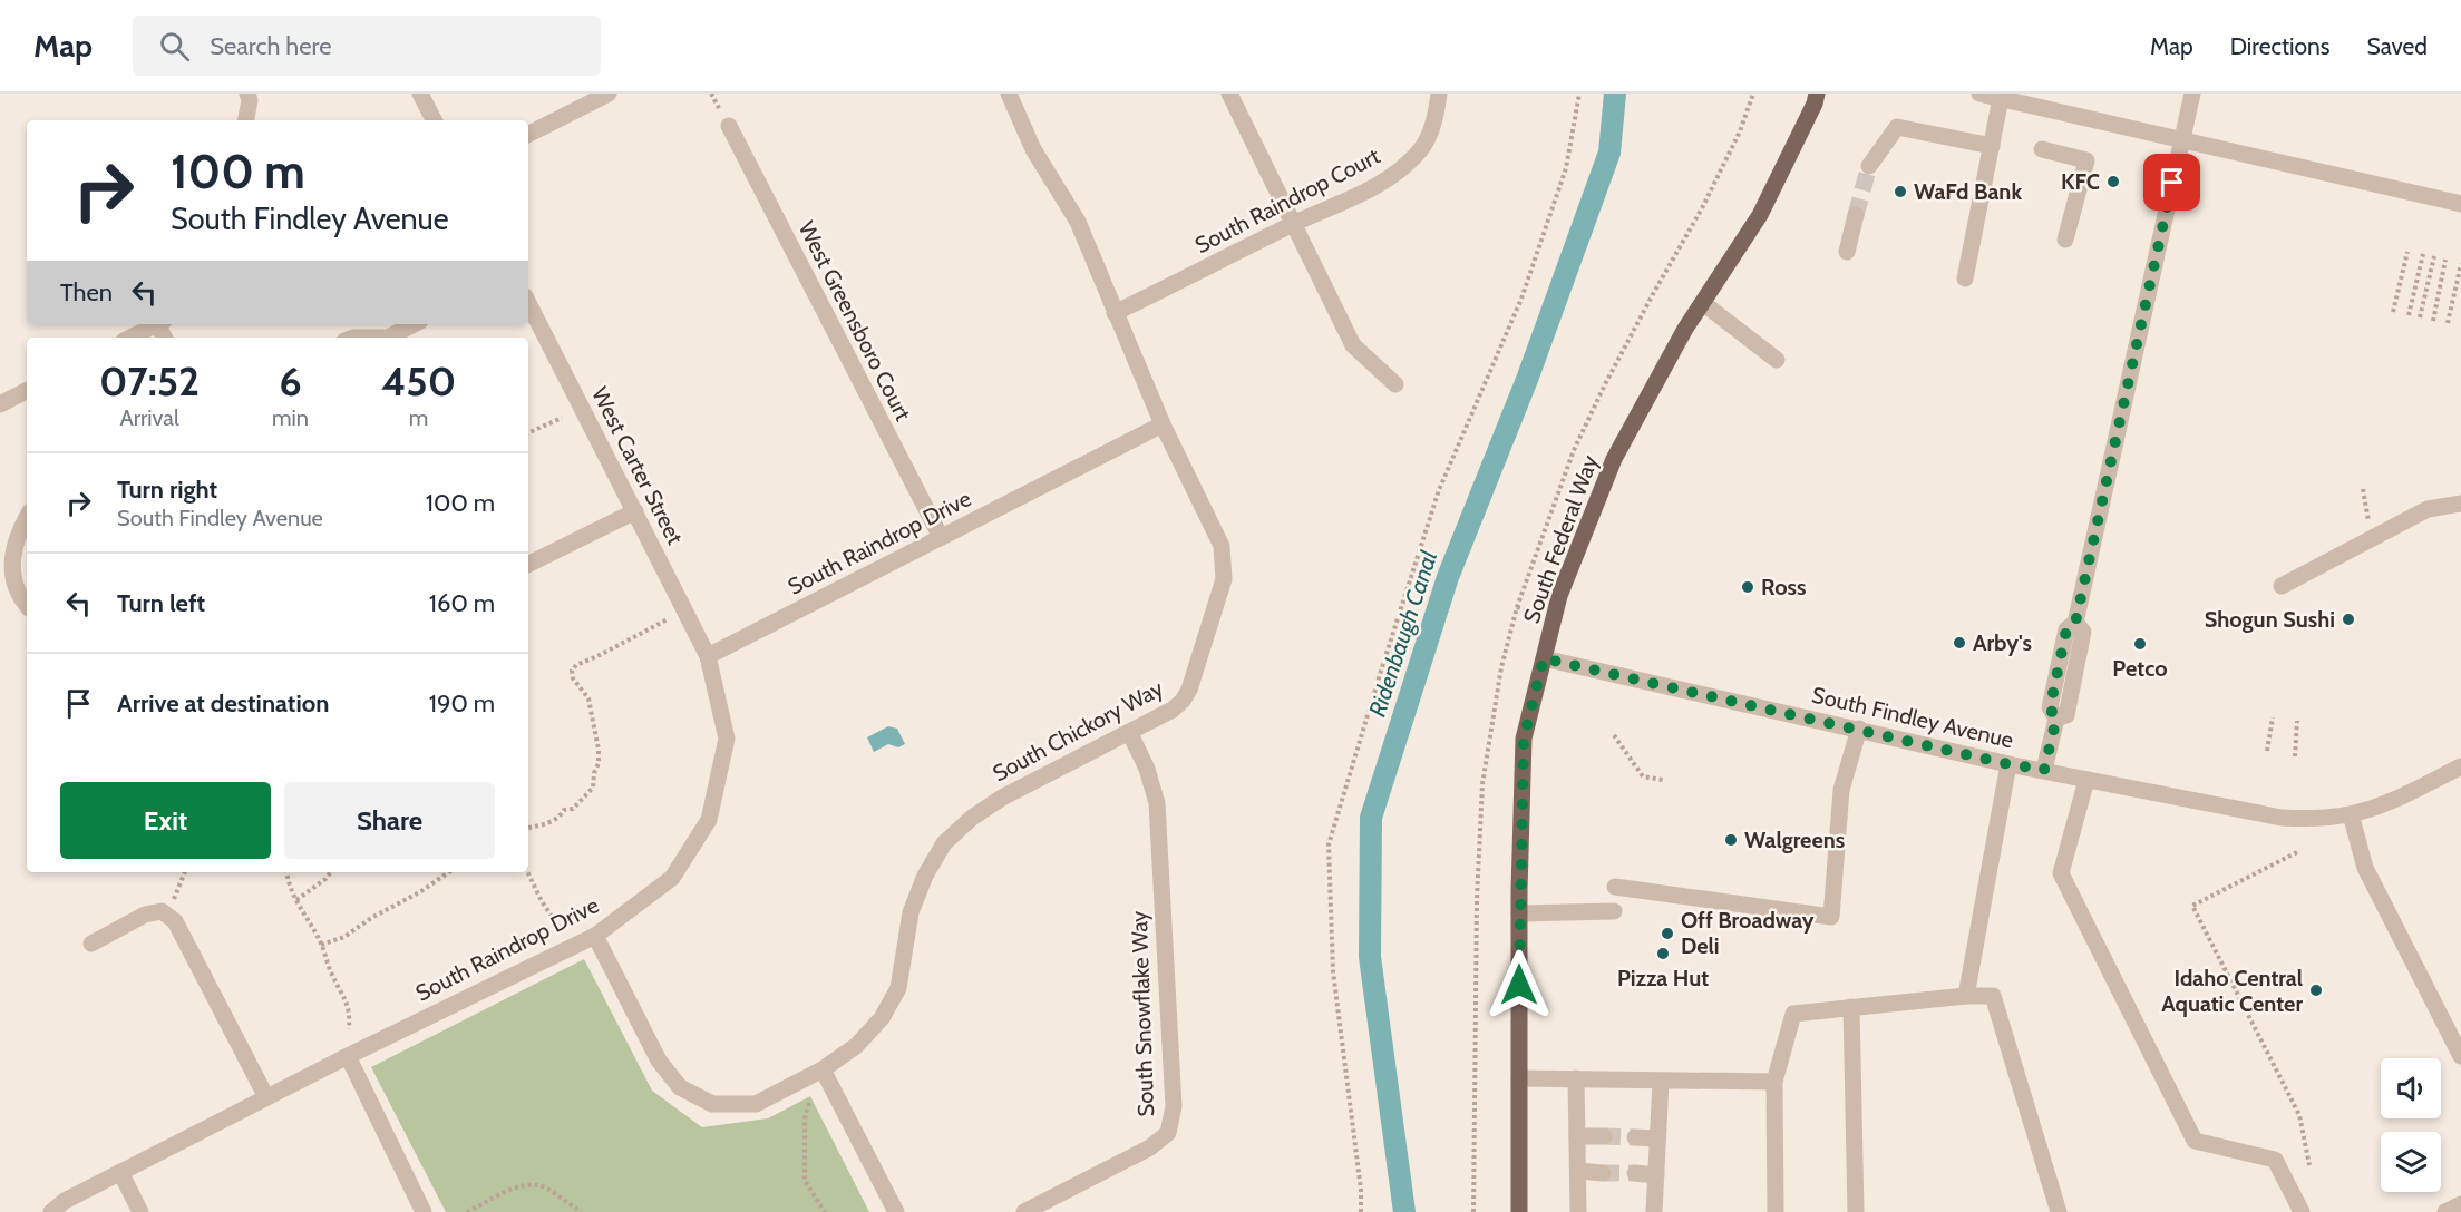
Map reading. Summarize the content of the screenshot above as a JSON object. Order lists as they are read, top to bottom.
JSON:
{
  "streets": {
    "main road": ["South Federal Way"],
    "street": [
      "South Raindrop Court",
      "West Greensboro Court",
      "West Carter Street",
      "South Raindrop Drive",
      "South Findley Avenue",
      "South Chickory Way",
      "South Snowflake Way"
    ]
  },
  "crossings": [
    ["South Raindrop Court", "South Chickory Way"],
    ["West Greensboro Court", "South Raindrop Drive"],
    ["West Carter Street", "South Raindrop Drive"],
    ["South Federal Way", "South Findley Avenue"],
    ["South Raindrop Drive", "South Chickory Way"],
    ["South Chickory Way", "South Snowflake Way"]
  ],
  "water": ["Ridenbaugh Canal"],
  "places": [
    "KFC",
    "WaFd Bank",
    "Ross",
    "Shogun Sushi",
    "Arby's",
    "Petco",
    "Walgreens",
    "Off Broadway Deli",
    "Pizza Hut",
    "Idaho Central Aquatic Center"
  ],
  "page": {
    "header": "Map",
    "search": "Search here",
    "nav": ["Map", "Directions", "Saved"],
    "turn": ["100 m", "South Findley Avenue"],
    "then": "Then",
    "eta": [
      "07:52",
      "Arrival",
      "6",
      "min",
      "450",
      "m"
    ],
    "list": [
      {
        "name": "Turn right",
        "note": "South Findley Avenue",
        "value": "100 m"
      },
      {
        "name": "Turn left",
        "value": "160 m"
      },
      {
        "name": "Arrive at destination",
        "value": "190 m"
      }
    ],
    "buttons": ["Exit", "Share"]
  }
}
